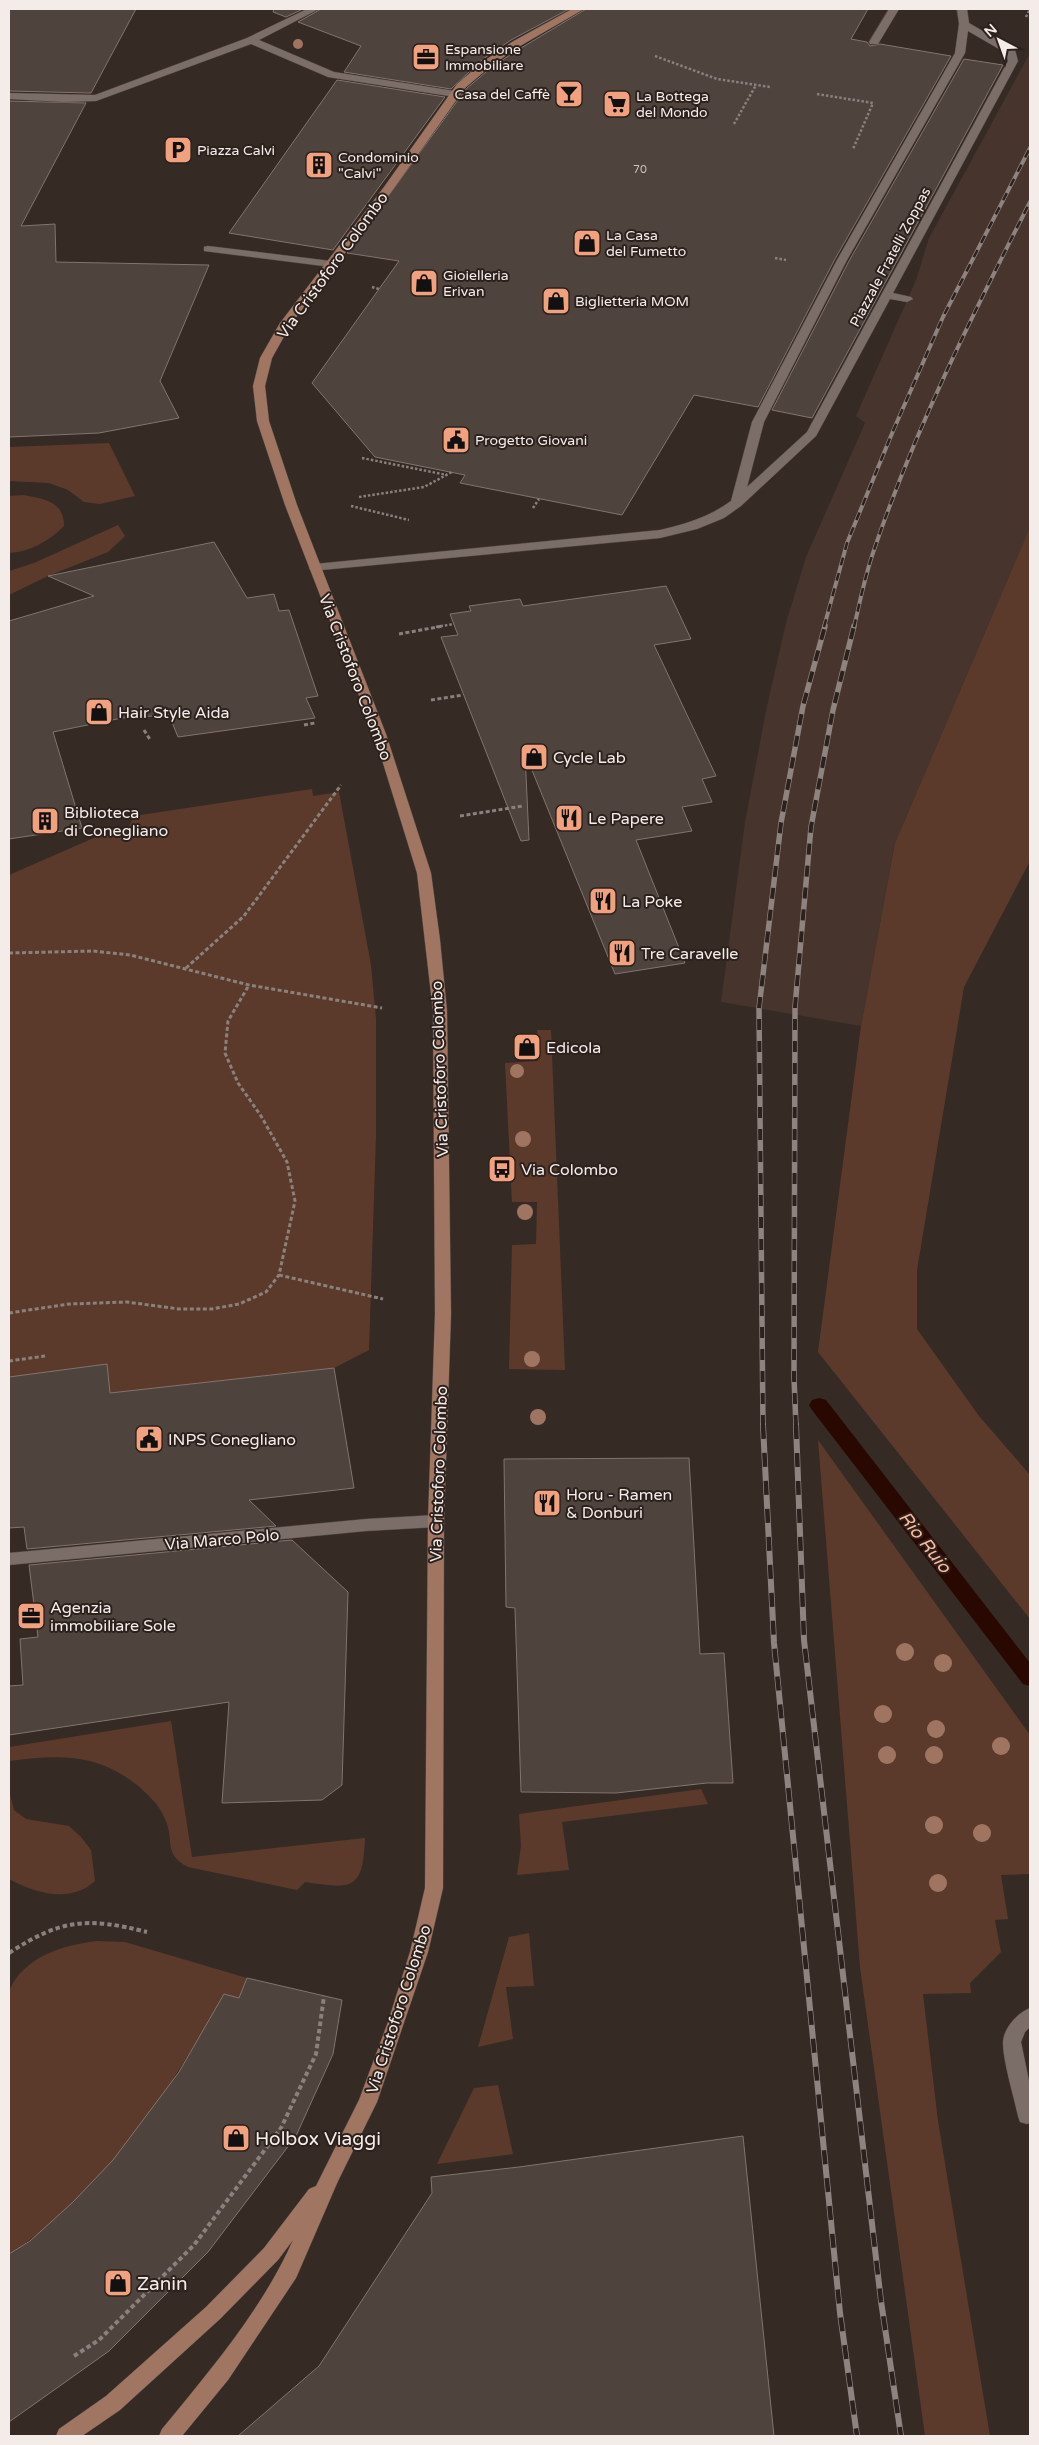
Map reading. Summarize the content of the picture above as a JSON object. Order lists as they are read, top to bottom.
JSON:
{
  "streets": {
    "street": ["Piazzale Fratelli Zoppas", "Via Cristoforo Colombo", "Via Marco Polo"]
  },
  "crossings": [
    ["Piazzale Fratelli Zoppas", "Via Cristoforo Colombo"],
    ["Via Cristoforo Colombo", "Via Marco Polo"]
  ],
  "water": ["Rio Ruio"],
  "places": {
    "office": ["Espansione Immobiliare", "Agenzia immobiliare Sole"],
    "bar": ["Casa del Caffè"],
    "supermarket": ["La Bottega del Mondo"],
    "parking": ["Piazza Calvi"],
    "building": ["Condominio \"Calvi\"", "Biblioteca di Conegliano"],
    "shop": [
      "La Casa del Fumetto",
      "Gioielleria Erivan",
      "Biglietteria MOM",
      "Hair Style Aida",
      "Cycle Lab",
      "Edicola",
      "Holbox Viaggi",
      "Zanin"
    ],
    "public building": ["Progetto Giovani", "INPS Conegliano"],
    "restaurant": [
      "Le Papere",
      "La Poke",
      "Tre Caravelle",
      "Horu - Ramen & Donburi"
    ],
    "bus stop": ["Via Colombo"]
  },
  "house_numbers": ["70"],
  "north": "top left"
}
